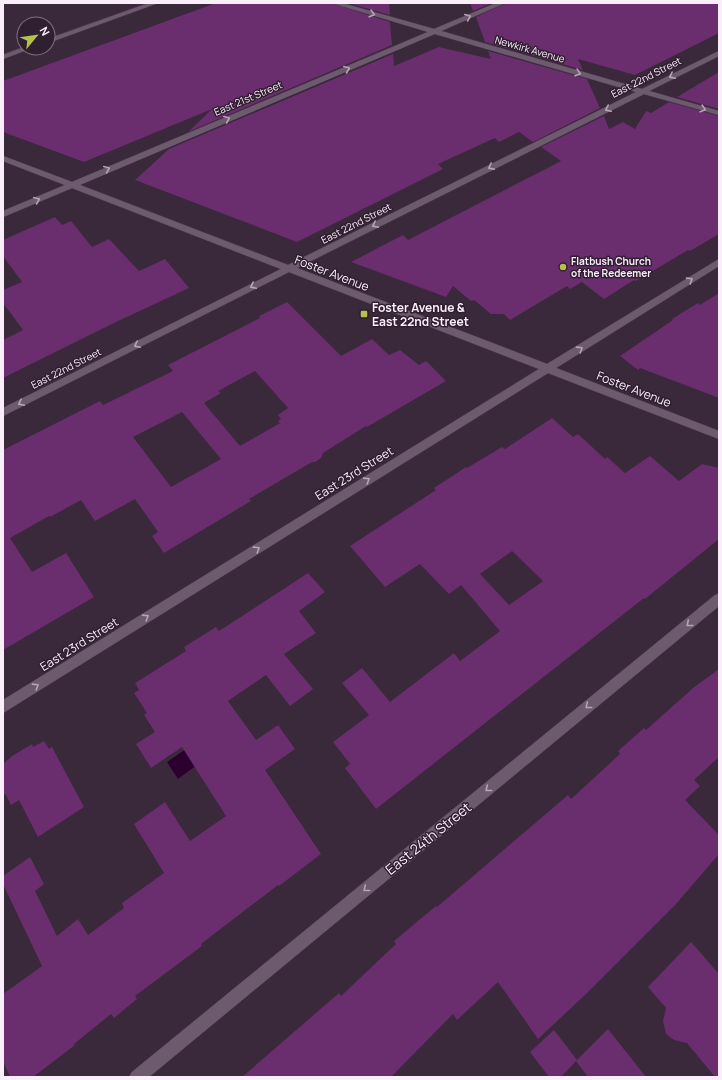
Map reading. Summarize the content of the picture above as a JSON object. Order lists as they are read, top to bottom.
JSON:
{
  "streets": {
    "street": [
      "Newkirk Avenue",
      "East 22nd Street",
      "East 21st Street",
      "Foster Avenue",
      "East 23rd Street",
      "East 24th Street"
    ]
  },
  "crossings": [
    ["Newkirk Avenue", "East 22nd Street"],
    ["Newkirk Avenue", "East 21st Street"],
    ["East 22nd Street", "Foster Avenue"],
    ["East 21st Street", "Foster Avenue"],
    ["Foster Avenue", "East 23rd Street"]
  ],
  "one_way": [
    "Newkirk Avenue",
    "East 22nd Street",
    "East 21st Street",
    "East 23rd Street",
    "East 24th Street"
  ],
  "places": {
    "other": ["Flatbush Church of the Redeemer"],
    "transit": ["Foster Avenue & East 22nd Street"]
  },
  "north": "top right"
}
